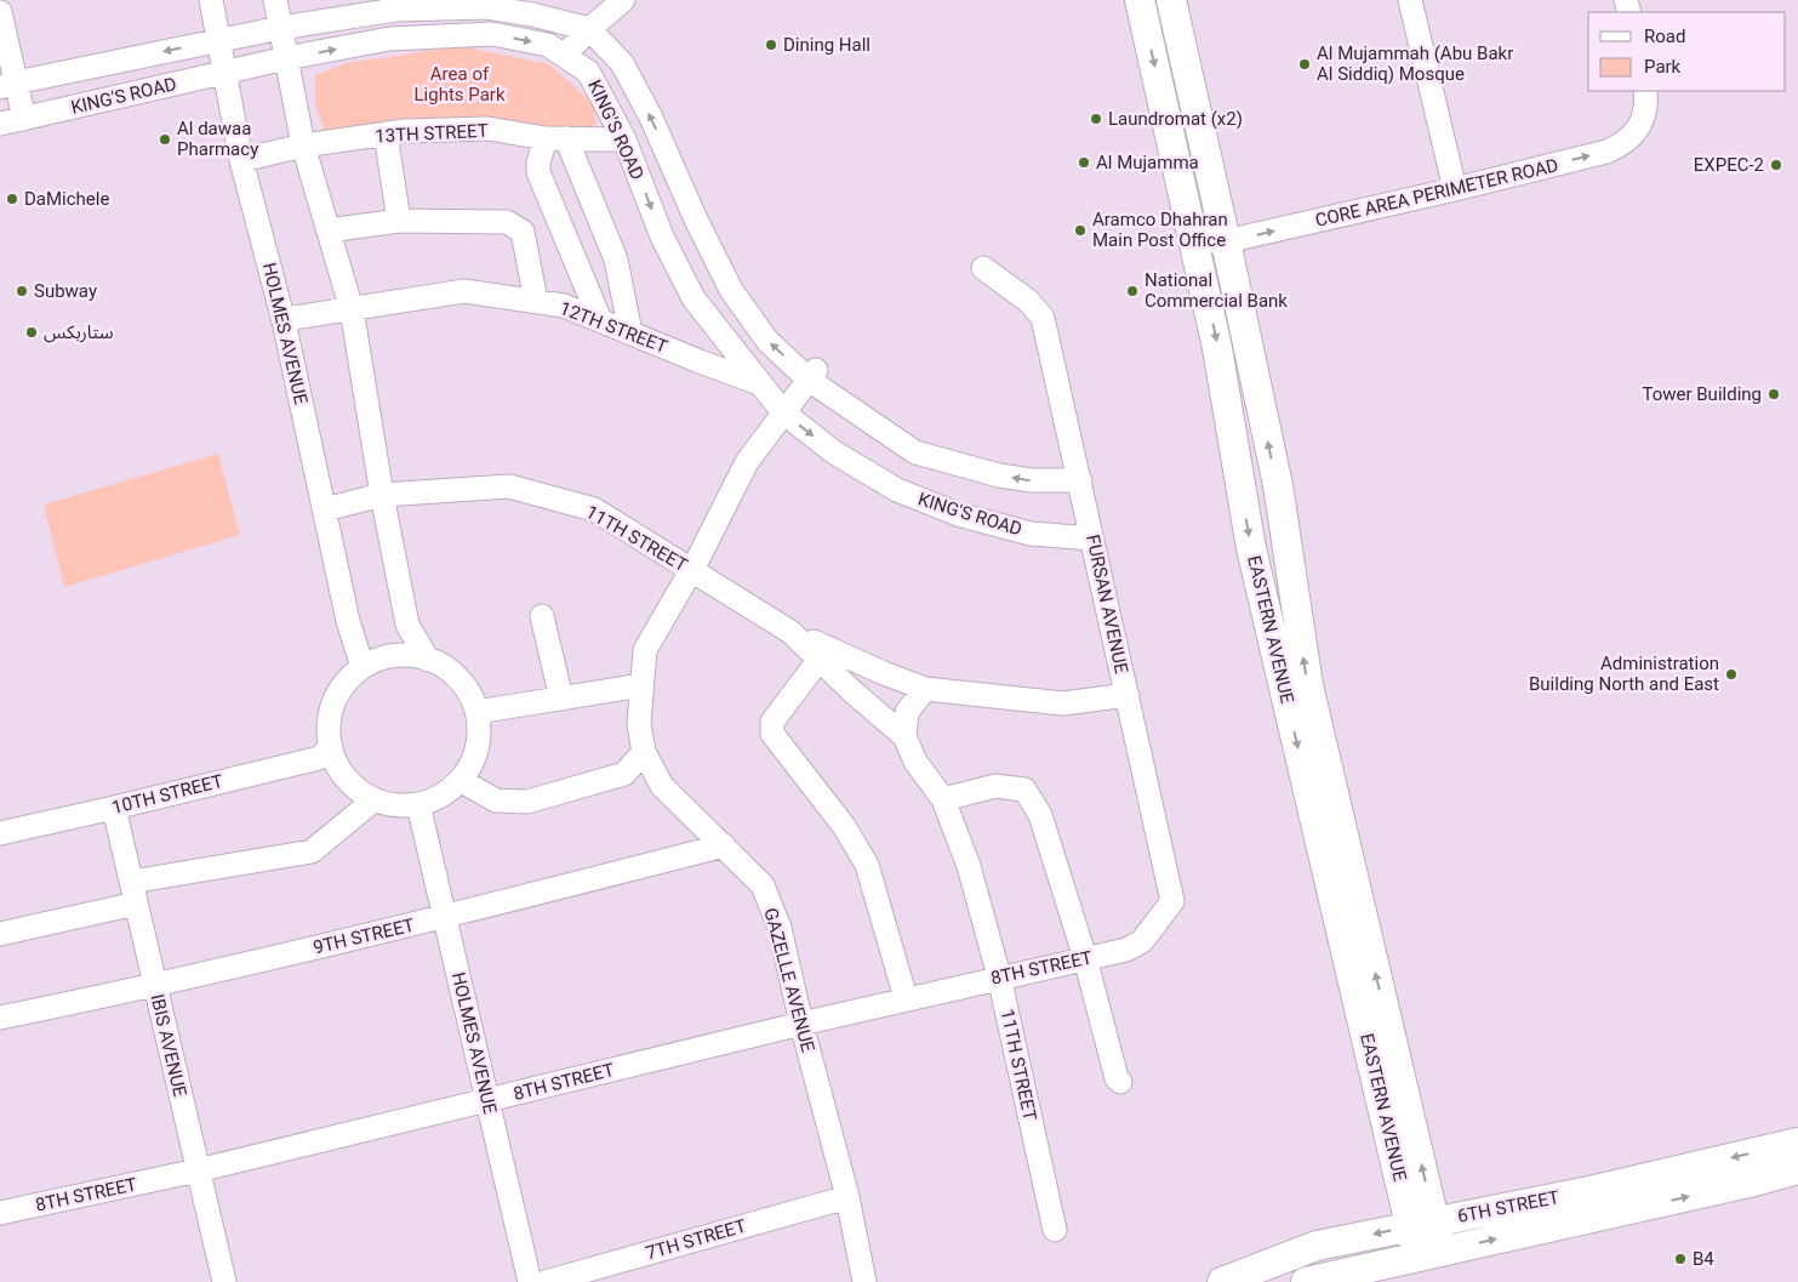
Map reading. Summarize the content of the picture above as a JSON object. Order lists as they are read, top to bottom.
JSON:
{
  "streets": {
    "main road": ["EASTERN AVENUE", "6TH STREET"],
    "street": [
      "KING'S ROAD",
      "13TH STREET",
      "CORE AREA PERIMETER ROAD",
      "12TH STREET",
      "HOLMES AVENUE",
      "11TH STREET",
      "FURSAN AVENUE",
      "10TH STREET",
      "9TH STREET",
      "8TH STREET",
      "GAZELLE AVENUE",
      "IBIS AVENUE",
      "7TH STREET"
    ]
  },
  "crossings": [
    ["KING'S ROAD", "13TH STREET"],
    ["KING'S ROAD", "12TH STREET"],
    ["KING'S ROAD", "HOLMES AVENUE"],
    ["KING'S ROAD", "FURSAN AVENUE"],
    ["KING'S ROAD", "GAZELLE AVENUE"],
    ["13TH STREET", "HOLMES AVENUE"],
    ["CORE AREA PERIMETER ROAD", "EASTERN AVENUE"],
    ["12TH STREET", "HOLMES AVENUE"],
    ["HOLMES AVENUE", "11TH STREET"],
    ["HOLMES AVENUE", "10TH STREET"],
    ["HOLMES AVENUE", "9TH STREET"],
    ["HOLMES AVENUE", "8TH STREET"],
    ["11TH STREET", "FURSAN AVENUE"],
    ["11TH STREET", "8TH STREET"],
    ["11TH STREET", "GAZELLE AVENUE"],
    ["FURSAN AVENUE", "8TH STREET"],
    ["EASTERN AVENUE", "6TH STREET"],
    ["10TH STREET", "IBIS AVENUE"],
    ["9TH STREET", "GAZELLE AVENUE"],
    ["9TH STREET", "IBIS AVENUE"],
    ["8TH STREET", "GAZELLE AVENUE"],
    ["8TH STREET", "IBIS AVENUE"],
    ["GAZELLE AVENUE", "7TH STREET"]
  ],
  "one_way": ["CORE AREA PERIMETER ROAD"],
  "parks": ["Area of Lights Park"],
  "places": [
    "Dining Hall",
    "Al Mujammah (Abu Bakr Al Siddiq) Mosque",
    "Laundromat (x2)",
    "Al dawaa Pharmacy",
    "Al Mujamma",
    "EXPEC-2",
    "DaMichele",
    "Aramco Dhahran Main Post Office",
    "Subway",
    "National Commercial Bank",
    "ستاربكس",
    "Tower Building",
    "Administration Building North and East",
    "B4"
  ],
  "legend": ["Road", "Park"]
}
